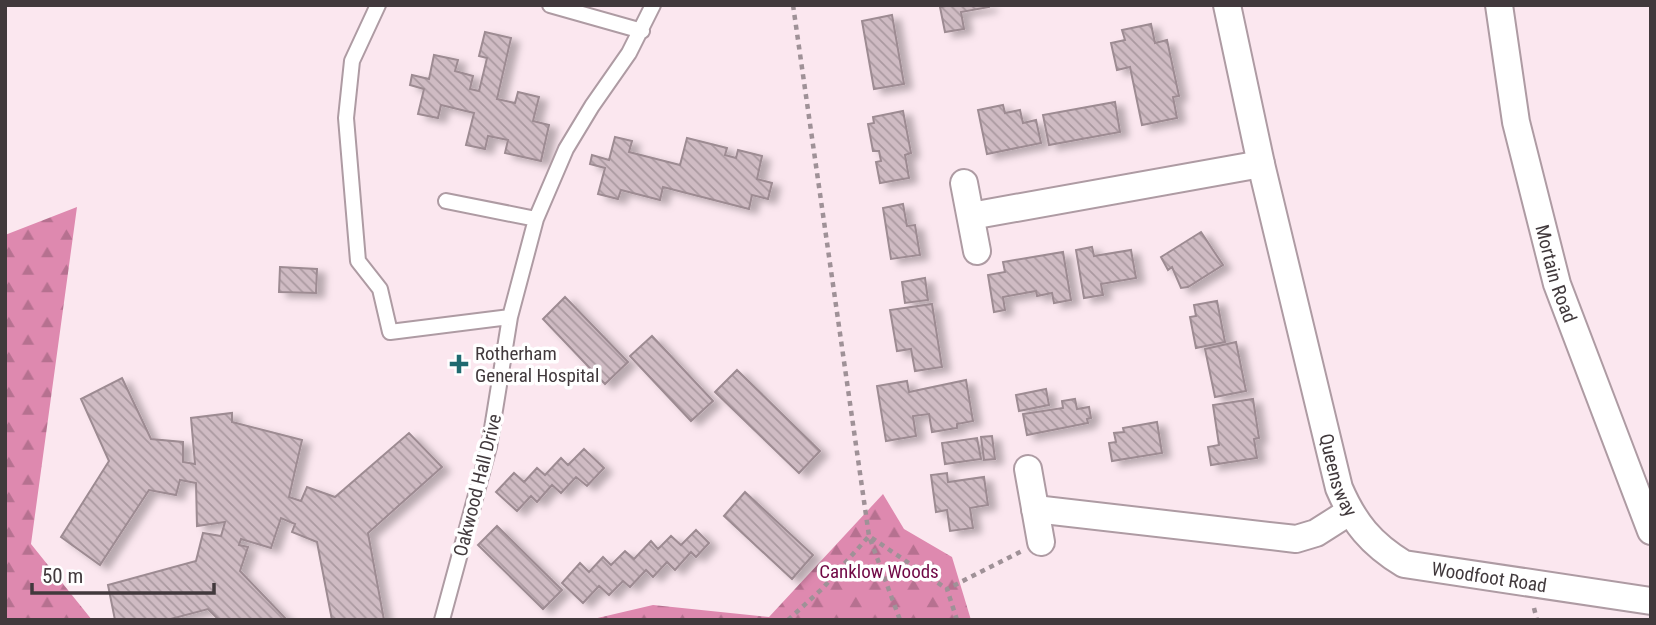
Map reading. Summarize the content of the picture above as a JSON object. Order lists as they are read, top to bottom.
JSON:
{
  "streets": {
    "street": ["Mortain Road", "Queensway", "Woodfoot Road"],
    "lane": ["Oakwood Hall Drive"]
  },
  "crossings": [
    ["Queensway", "Woodfoot Road"]
  ],
  "parks": ["Canklow Woods"],
  "places": {
    "health": ["Rotherham General Hospital"]
  },
  "scale_bar": "50 m"
}
